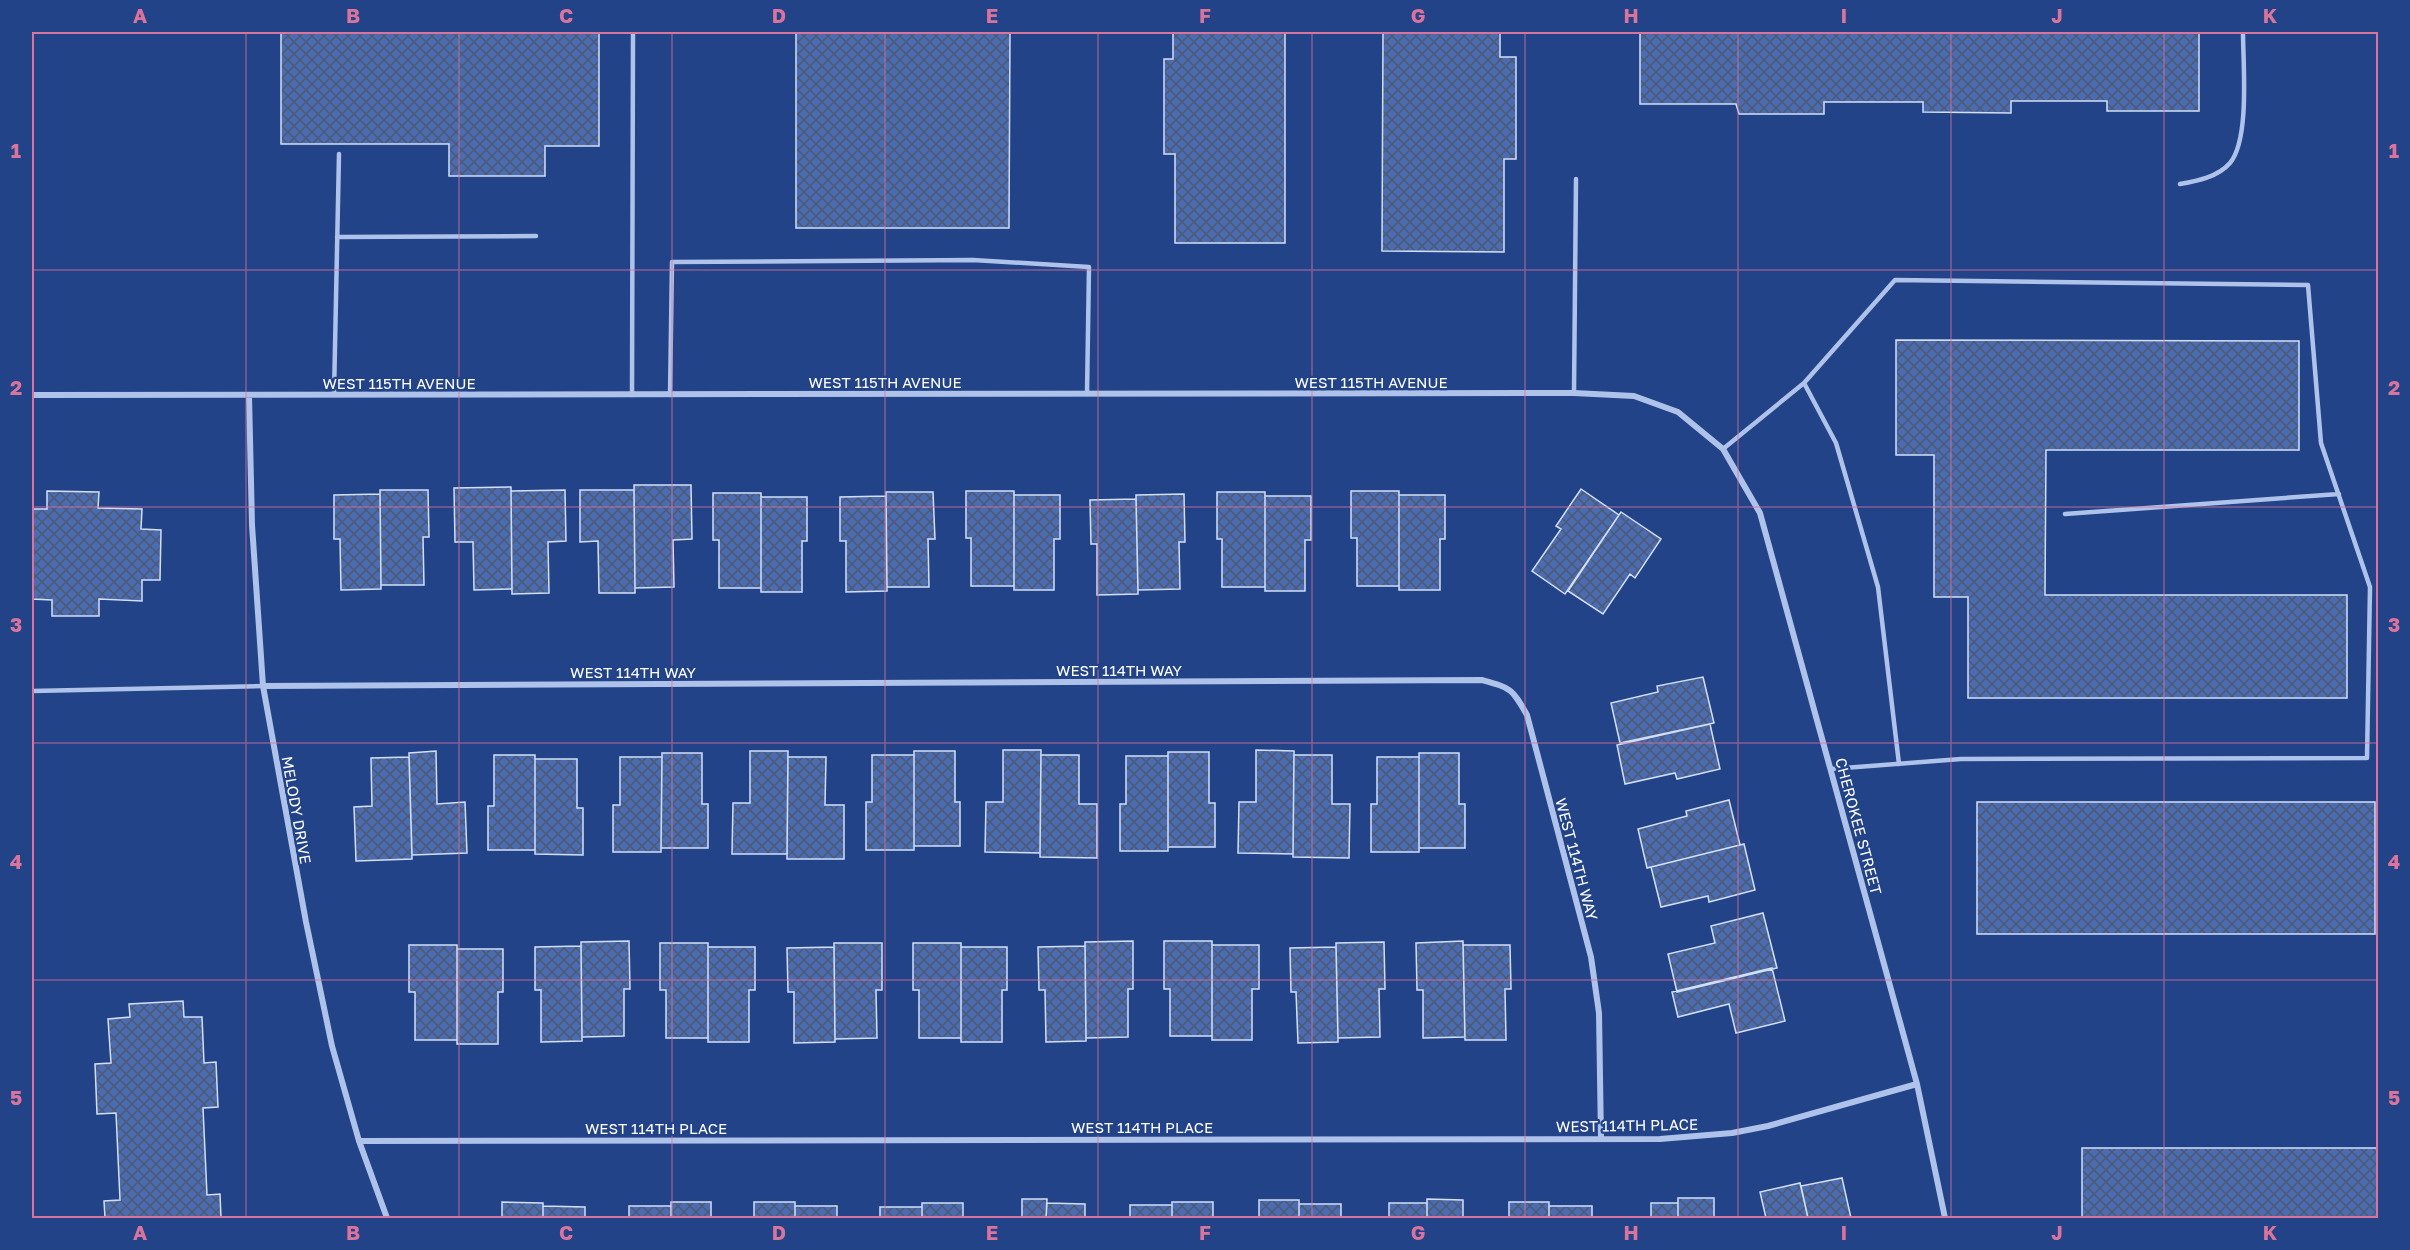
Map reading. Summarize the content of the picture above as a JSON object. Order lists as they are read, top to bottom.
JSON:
{
  "streets": {
    "street": [
      "WEST 115TH AVENUE",
      "WEST 114TH WAY",
      "MELODY DRIVE",
      "CHEROKEE STREET",
      "WEST 114TH PLACE"
    ]
  },
  "crossings": [
    ["WEST 115TH AVENUE", "MELODY DRIVE"],
    ["WEST 115TH AVENUE", "CHEROKEE STREET"],
    ["WEST 114TH WAY", "MELODY DRIVE"],
    ["WEST 114TH WAY", "WEST 114TH PLACE"],
    ["MELODY DRIVE", "WEST 114TH PLACE"],
    ["CHEROKEE STREET", "WEST 114TH PLACE"]
  ],
  "grid": {
    "columns": [
      "A",
      "B",
      "C",
      "D",
      "E",
      "F",
      "G",
      "H",
      "I",
      "J",
      "K"
    ],
    "rows": [
      "1",
      "2",
      "3",
      "4",
      "5"
    ]
  }
}
